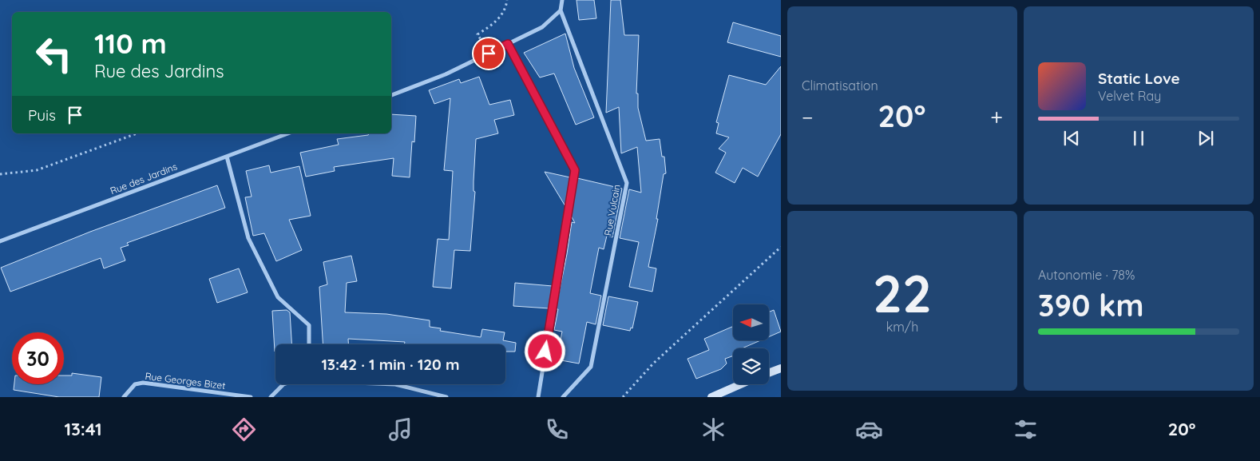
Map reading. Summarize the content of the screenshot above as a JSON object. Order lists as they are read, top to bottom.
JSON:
{
  "streets": {
    "street": ["Rue des Jardins", "Rue Vulcain", "Rue Georges Bizet"]
  },
  "north": "left",
  "page": {
    "tile": [
      "Climatisation",
      ["22", "km/h"],
      ["Autonomie · 78%", "390 km"]
    ],
    "turn": ["110 m", "Rue des Jardins"],
    "song": ["Static Love", "Velvet Ray"],
    "then": "Puis",
    "heat": ["−", "20°", "+"],
    "limit": "30",
    "trip": "13:42 · 1 min · 120 m",
    "tabs": ["13:41", "20°"]
  }
}
